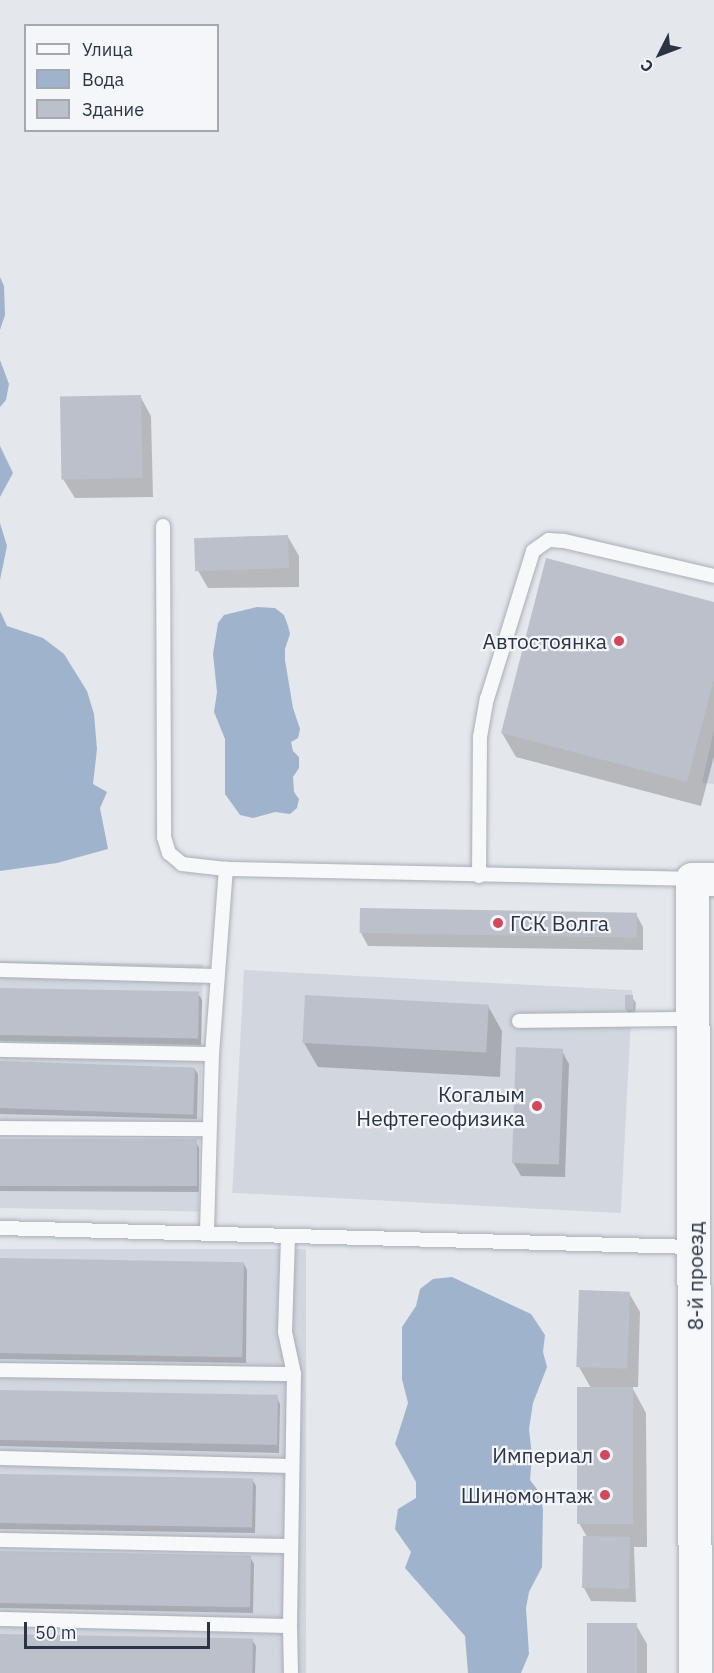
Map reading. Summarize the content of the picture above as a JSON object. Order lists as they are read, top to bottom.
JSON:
{
  "streets": {
    "street": ["8-й проезд"]
  },
  "places": [
    "Автостоянка",
    "ГСК Волга",
    "Когалым Нефтегеофизика",
    "Империал",
    "Шиномонтаж"
  ],
  "legend": ["Улица", "Вода", "Здание"],
  "scale_bar": "50 m",
  "north": "bottom left"
}
